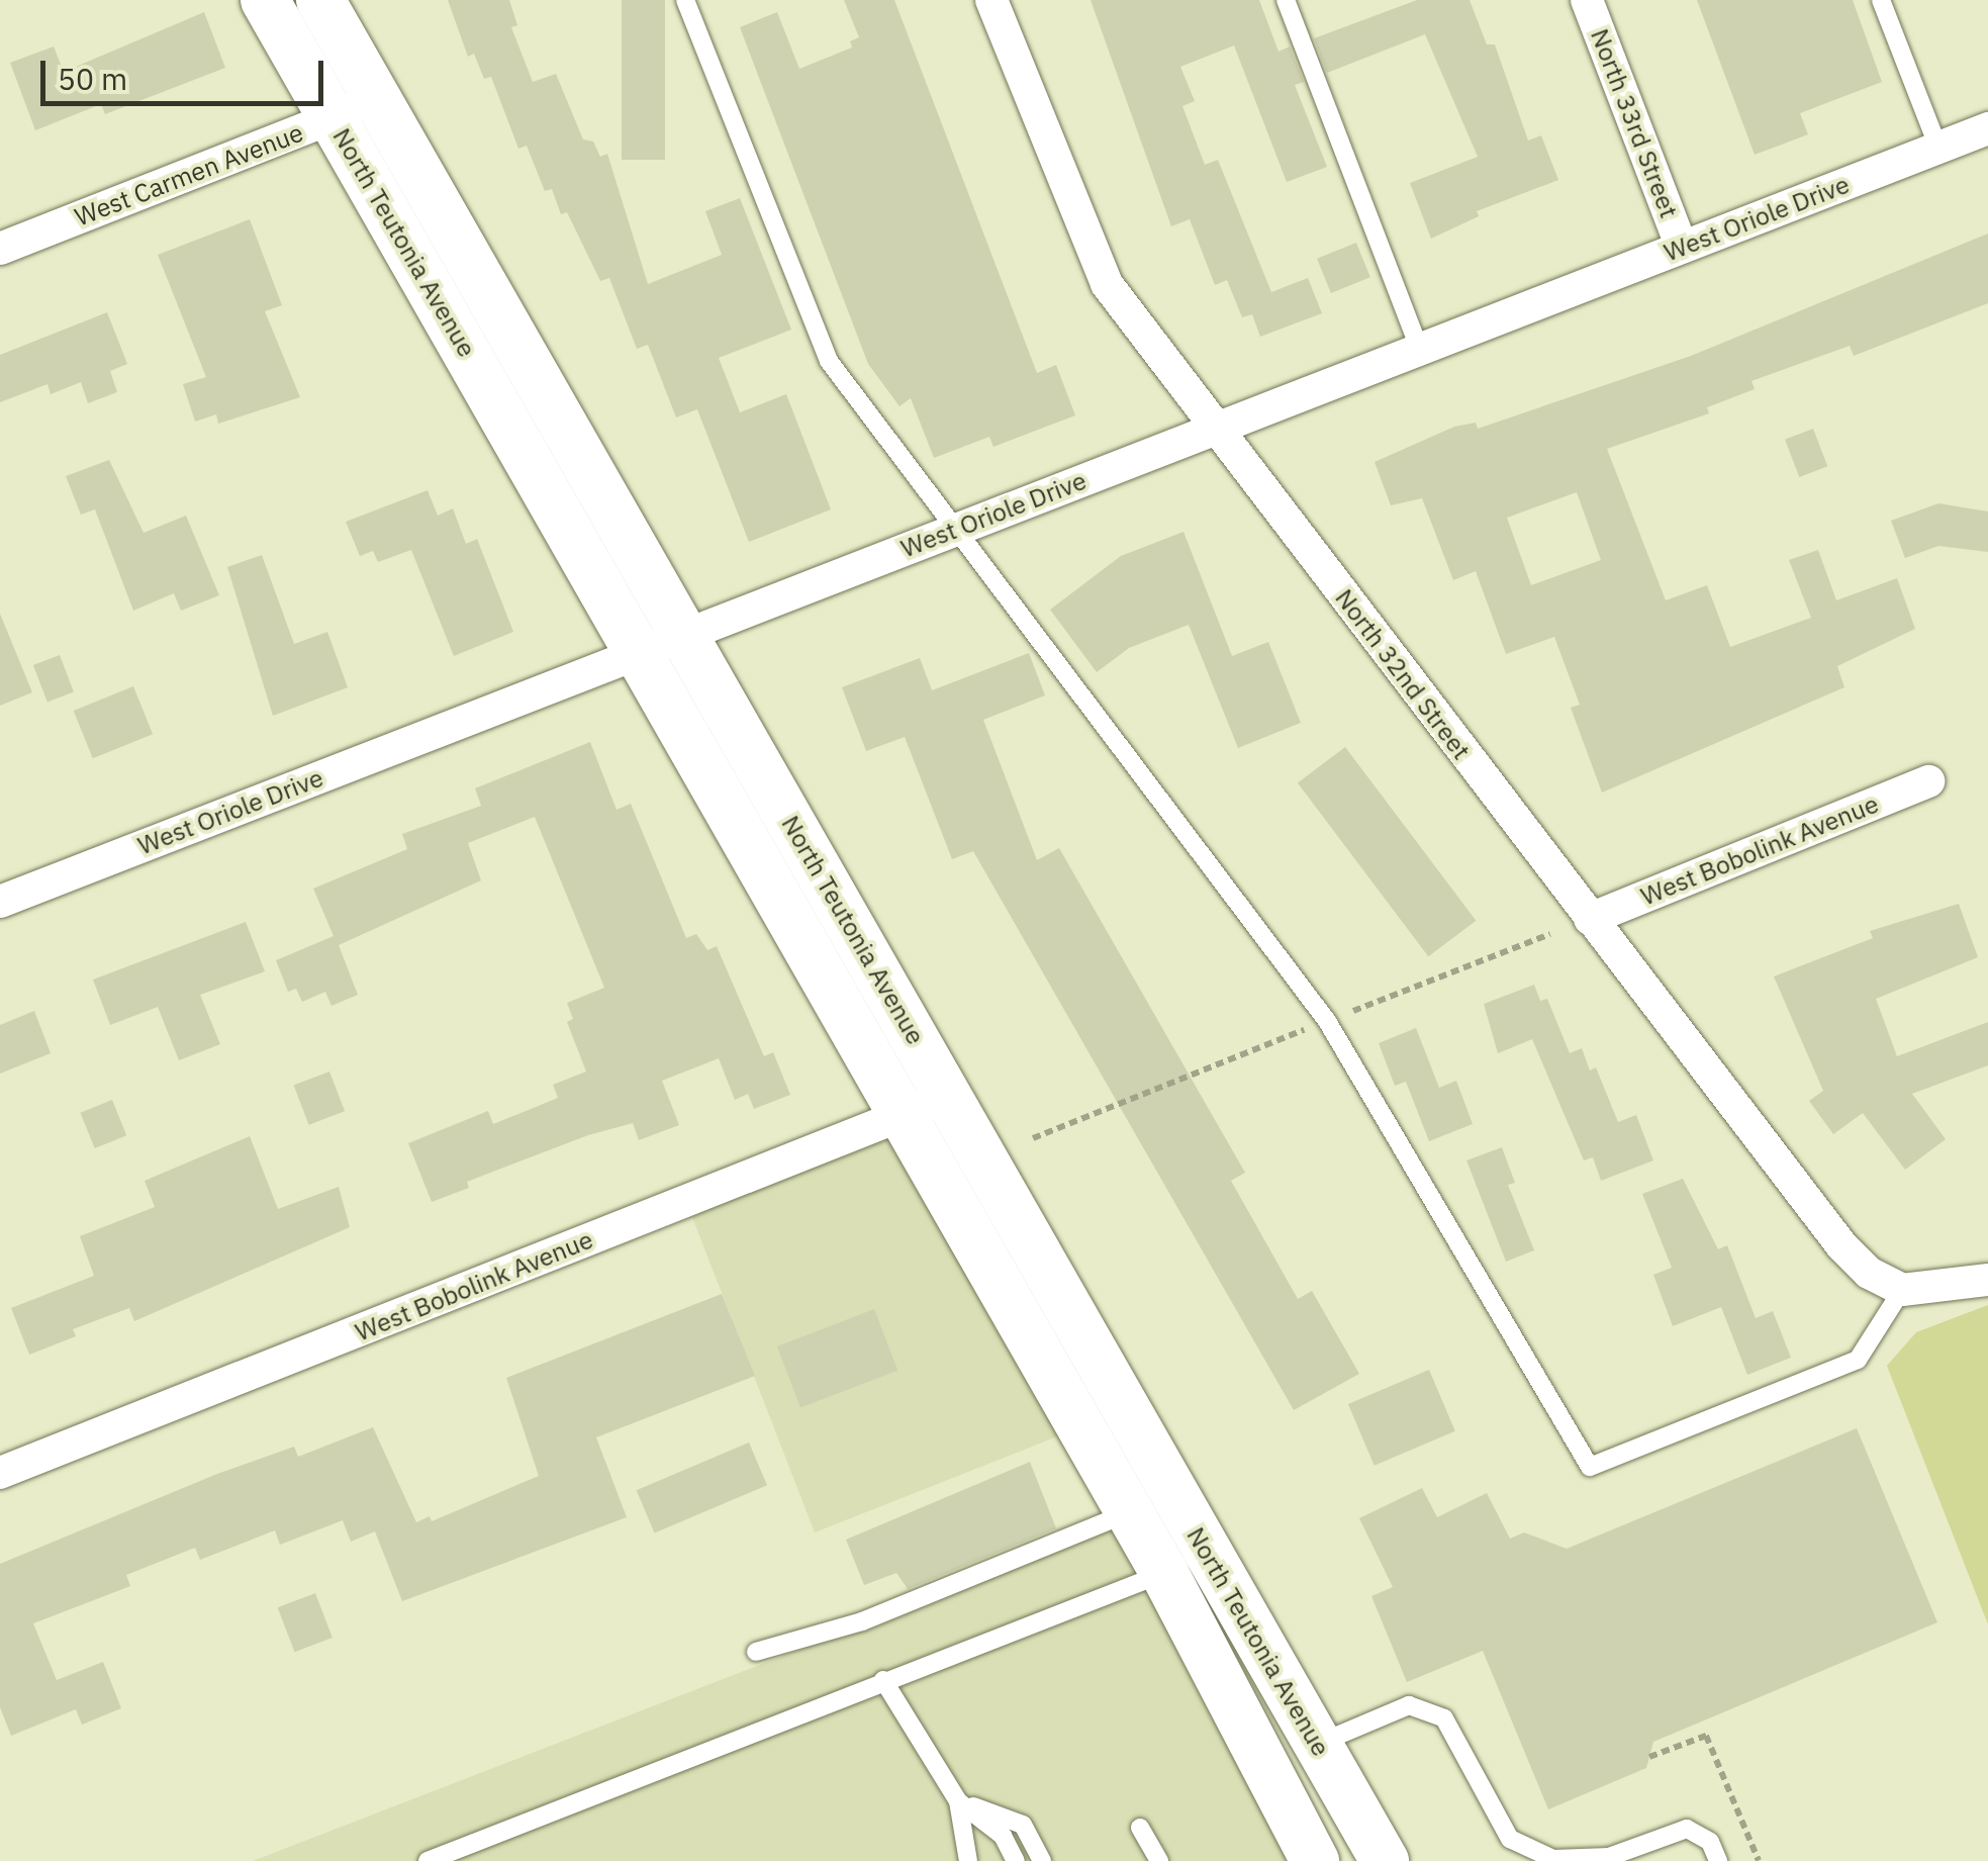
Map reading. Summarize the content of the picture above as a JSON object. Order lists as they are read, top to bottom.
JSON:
{
  "streets": {
    "main road": ["North Teutonia Avenue"],
    "street": [
      "North 33rd Street",
      "West Carmen Avenue",
      "West Oriole Drive",
      "North 32nd Street",
      "West Bobolink Avenue"
    ]
  },
  "crossings": [
    ["North 33rd Street", "West Oriole Drive"],
    ["West Carmen Avenue", "North Teutonia Avenue"],
    ["West Oriole Drive", "North Teutonia Avenue"],
    ["West Oriole Drive", "North 32nd Street"],
    ["North Teutonia Avenue", "West Bobolink Avenue"],
    ["North 32nd Street", "West Bobolink Avenue"]
  ],
  "scale_bar": "50 m"
}
